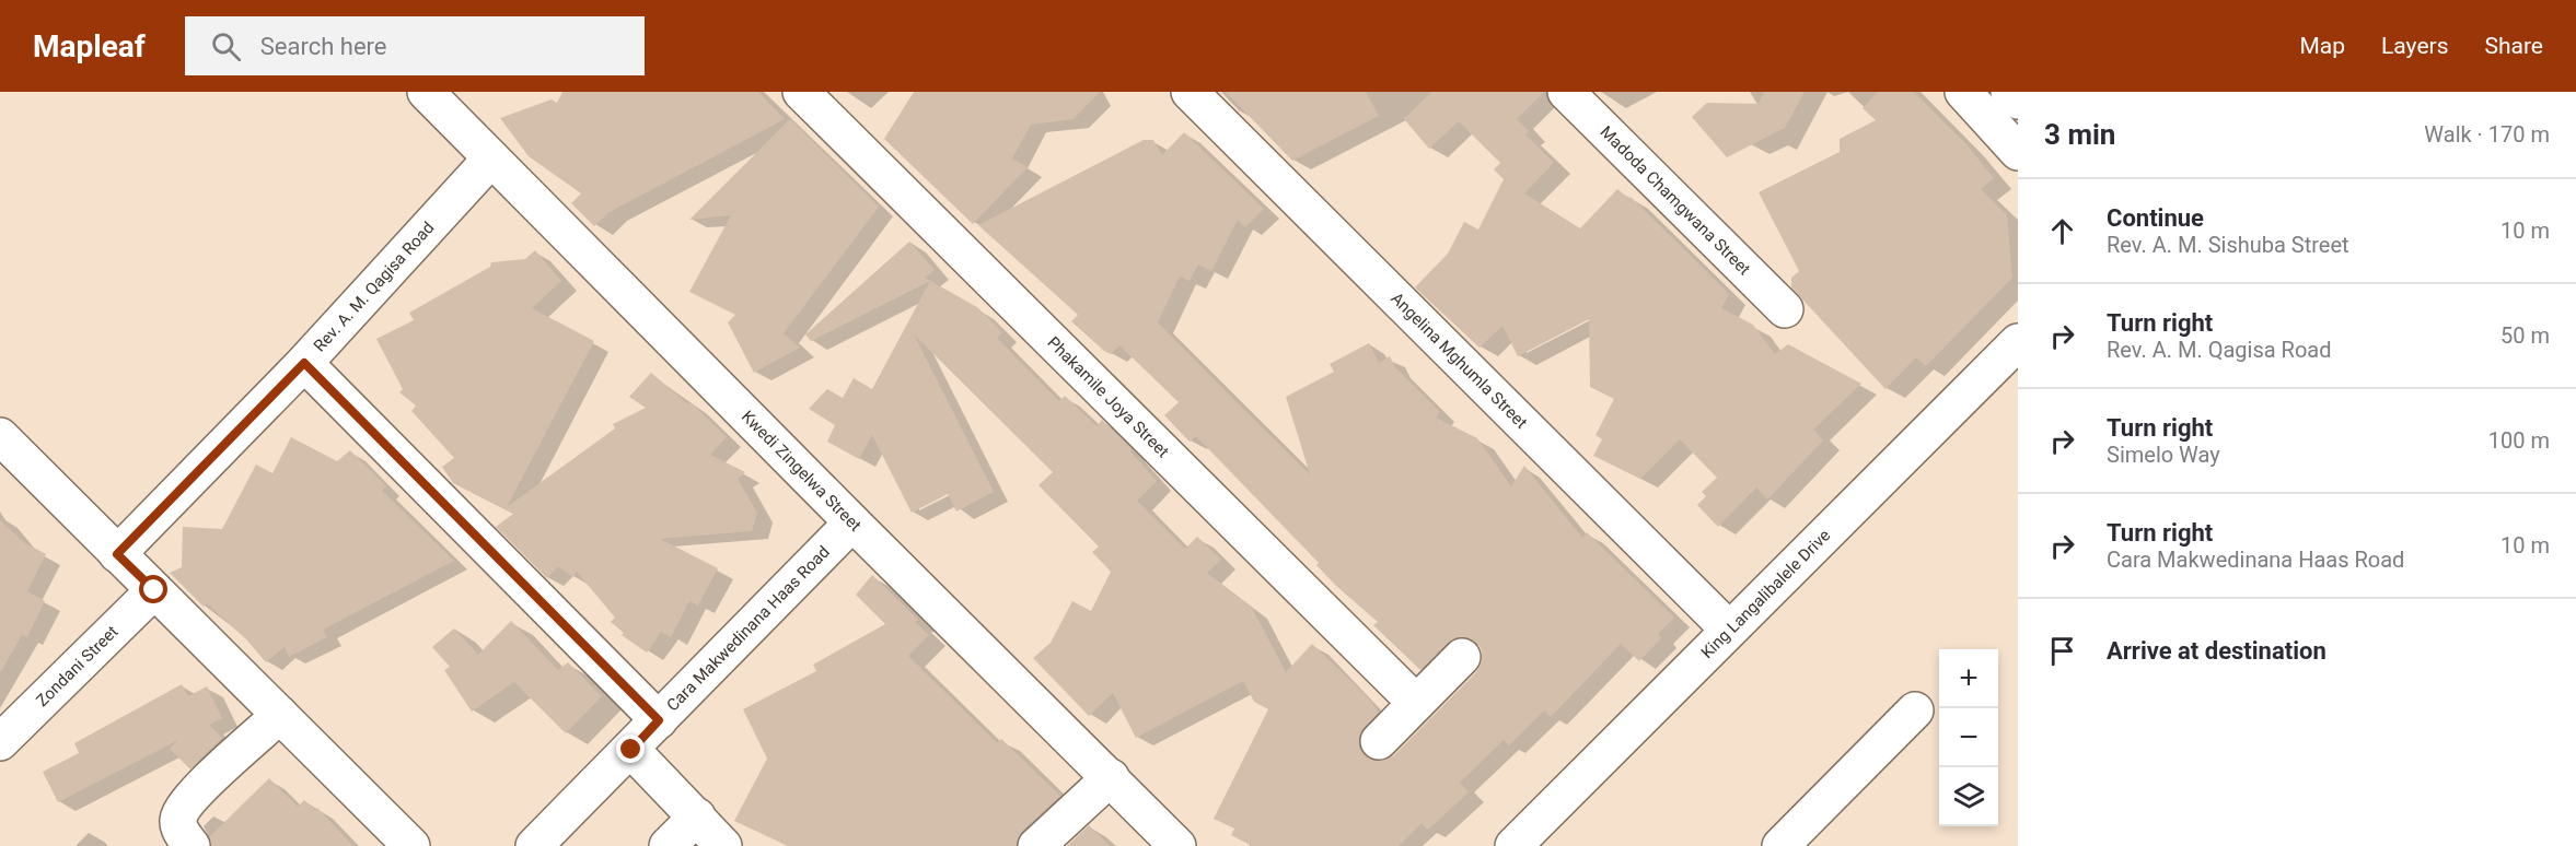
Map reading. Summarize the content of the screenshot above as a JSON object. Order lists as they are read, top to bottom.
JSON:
{
  "streets": {
    "street": [
      "Madoda Chamgwana Street",
      "Rev. A. M. Qagisa Road",
      "Angelina Mghumla Street",
      "Phakamile Joya Street",
      "Kwedi Zingelwa Street",
      "King Langalibalele Drive",
      "Cara Makwedinana Haas Road",
      "Zondani Street"
    ]
  },
  "crossings": [
    ["Rev. A. M. Qagisa Road", "Kwedi Zingelwa Street"],
    ["Angelina Mghumla Street", "King Langalibalele Drive"],
    ["Kwedi Zingelwa Street", "Cara Makwedinana Haas Road"]
  ],
  "page": {
    "header": "Mapleaf",
    "search": "Search here",
    "nav": ["Map", "Layers", "Share"],
    "heading": ["3 min", "Walk · 170 m"],
    "list": [
      ["Continue", "Rev. A. M. Sishuba Street", "10 m"],
      ["Turn right", "Rev. A. M. Qagisa Road", "50 m"],
      ["Turn right", "Simelo Way", "100 m"],
      ["Turn right", "Cara Makwedinana Haas Road", "10 m"],
      "Arrive at destination"
    ],
    "map_buttons": ["+", "−"]
  }
}
